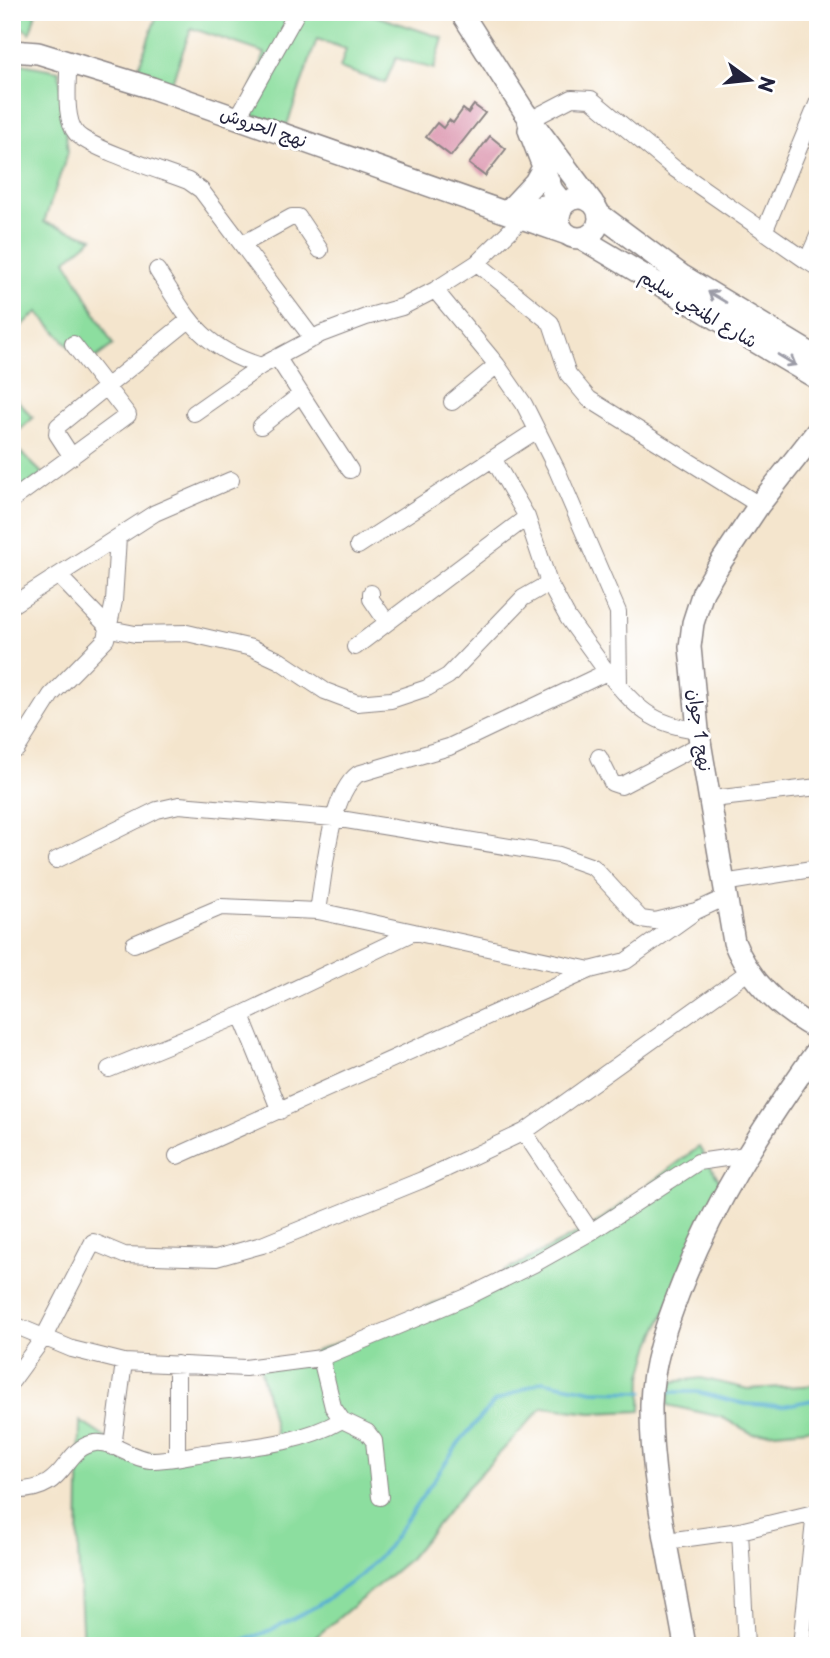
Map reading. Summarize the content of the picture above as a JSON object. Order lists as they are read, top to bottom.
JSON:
{
  "streets": {
    "street": ["نهج الحروش", "شارع المنجي سليم", "نهج 1 جوان"]
  },
  "crossings": [
    ["نهج الحروش", "شارع المنجي سليم"]
  ],
  "north": "right"
}
